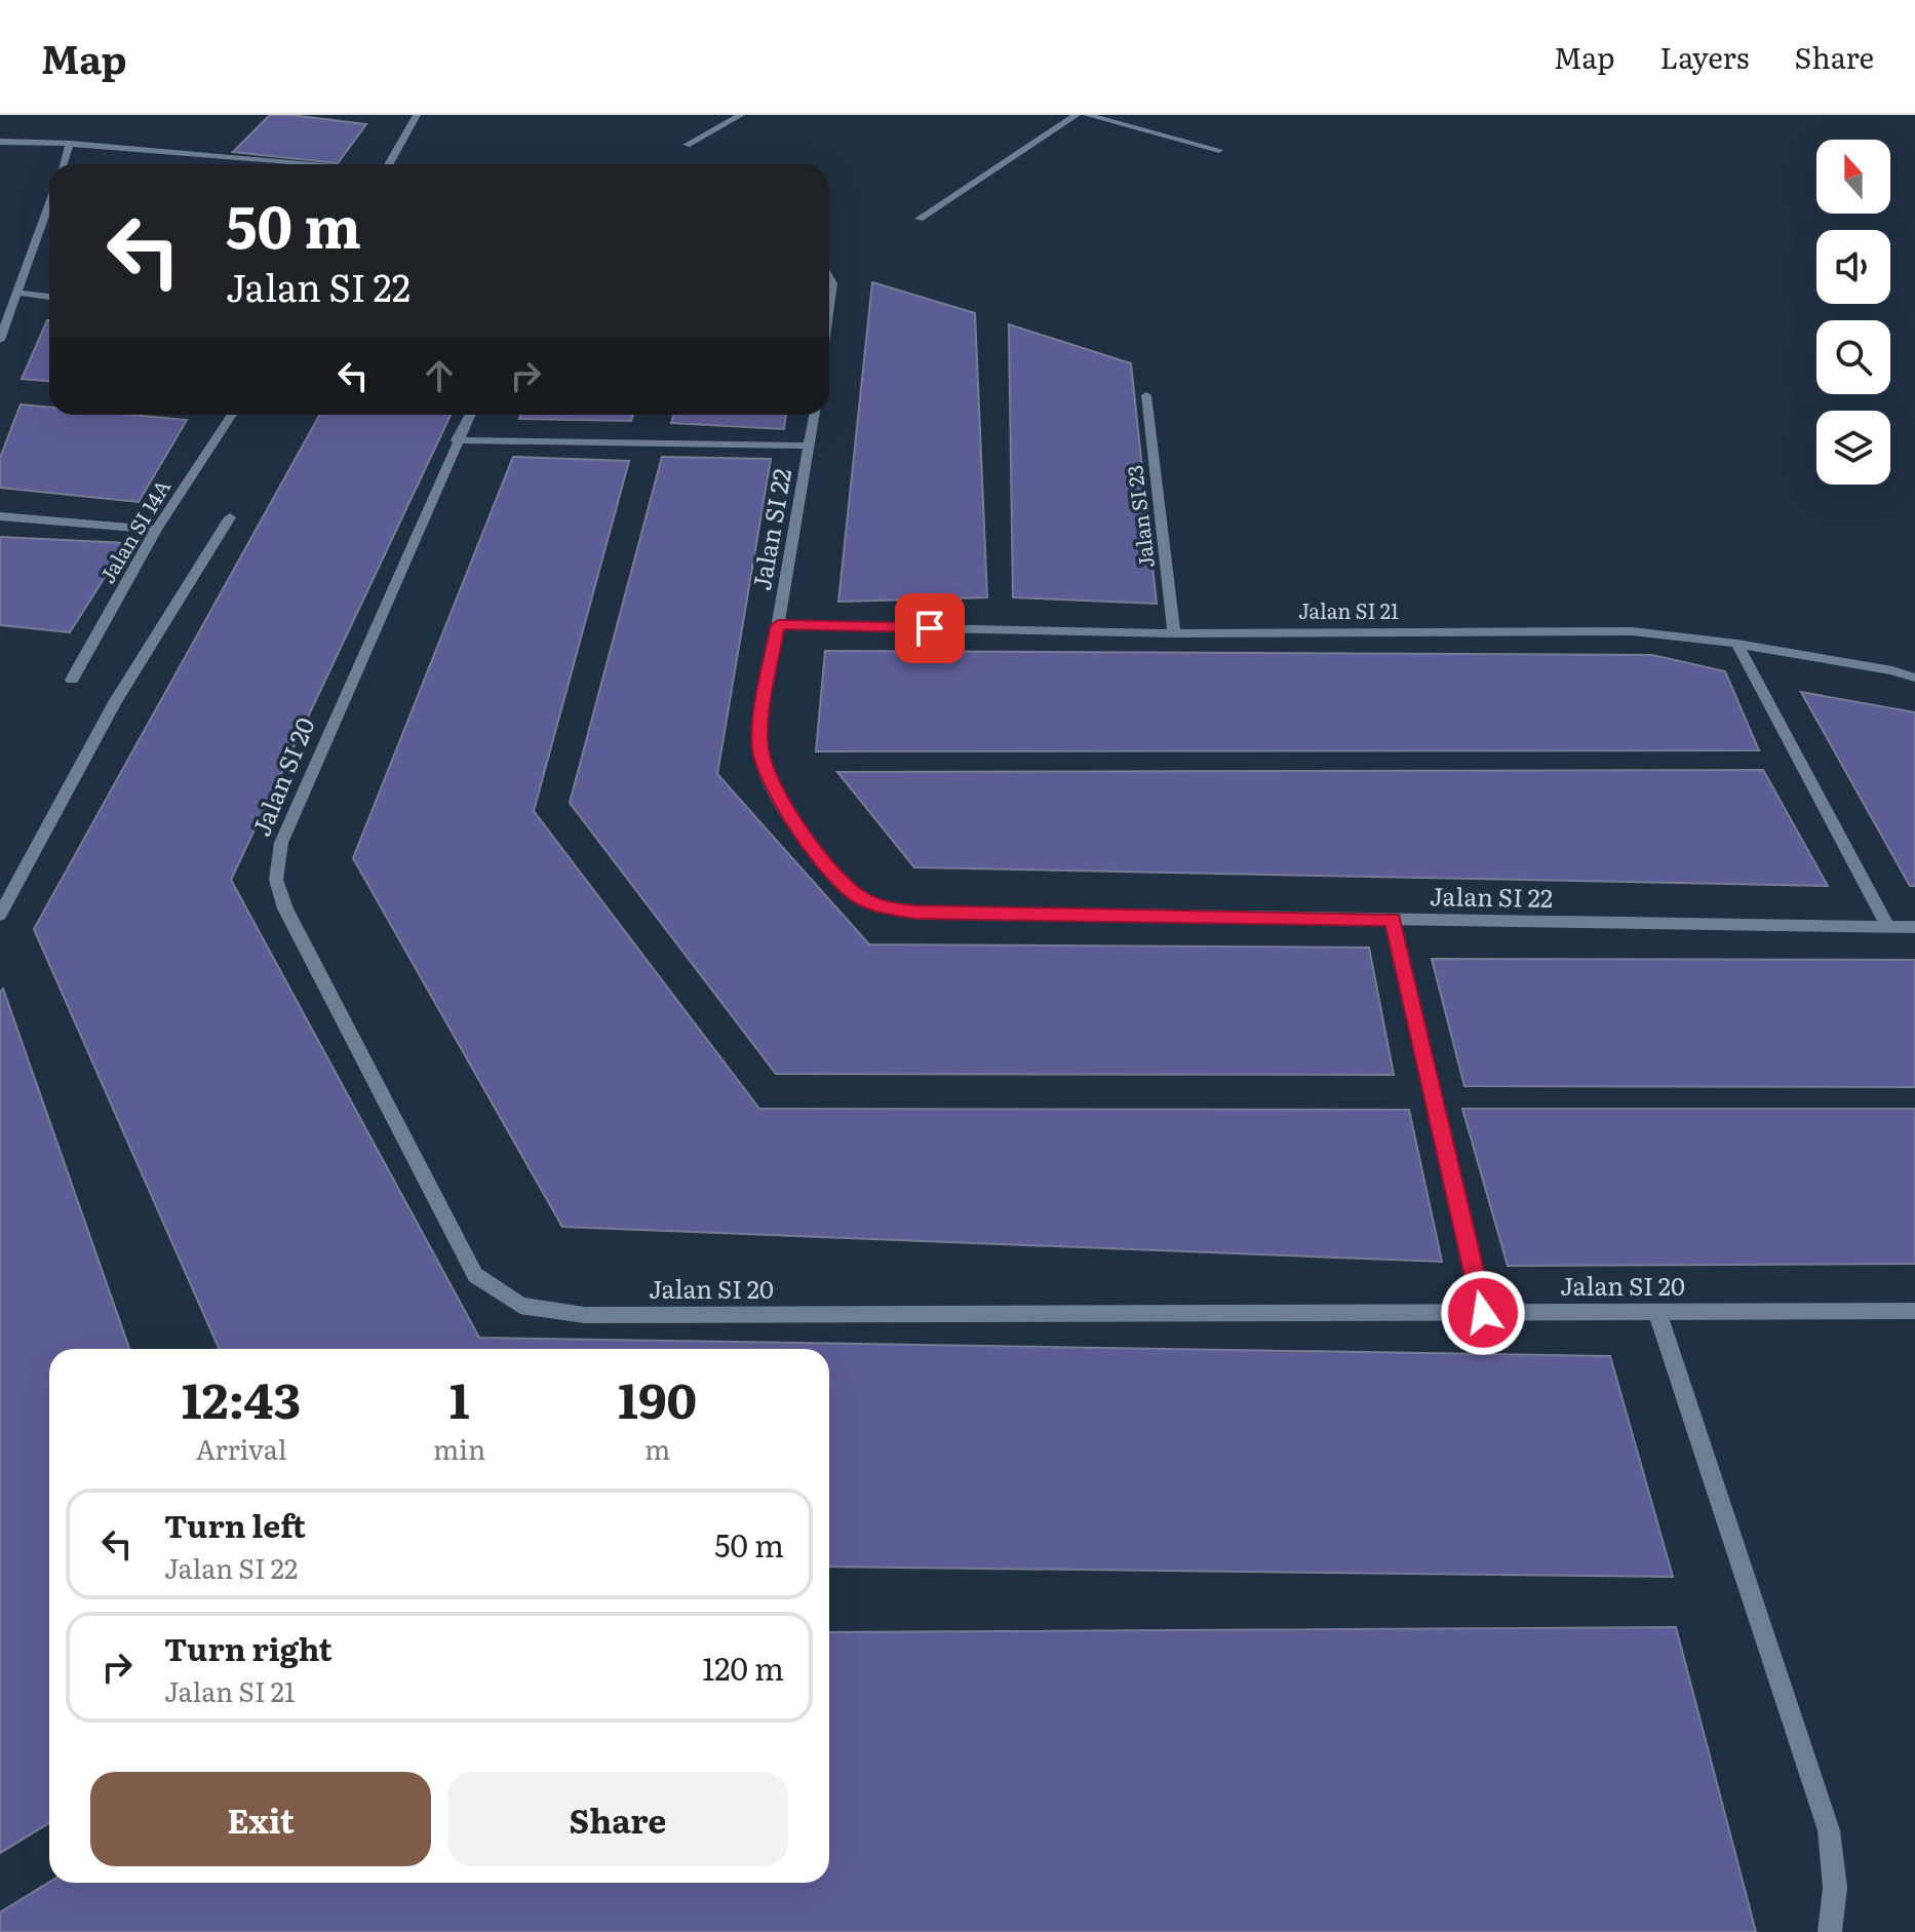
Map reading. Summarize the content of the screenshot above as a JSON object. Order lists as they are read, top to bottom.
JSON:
{
  "streets": {
    "street": [
      "Jalan SI 23",
      "Jalan SI 22",
      "Jalan SI 14A",
      "Jalan SI 21",
      "Jalan SI 20"
    ]
  },
  "crossings": [
    ["Jalan SI 23", "Jalan SI 21"],
    ["Jalan SI 22", "Jalan SI 21"]
  ],
  "north": "top",
  "page": {
    "header": "Map",
    "nav": ["Map", "Layers", "Share"],
    "turn": ["50 m", "Jalan SI 22"],
    "eta": [
      "12:43",
      "Arrival",
      "1",
      "min",
      "190",
      "m"
    ],
    "list": [
      {
        "name": "Turn left",
        "note": "Jalan SI 22",
        "value": "50 m"
      },
      {
        "name": "Turn right",
        "note": "Jalan SI 21",
        "value": "120 m"
      }
    ],
    "buttons": ["Exit", "Share"]
  }
}
